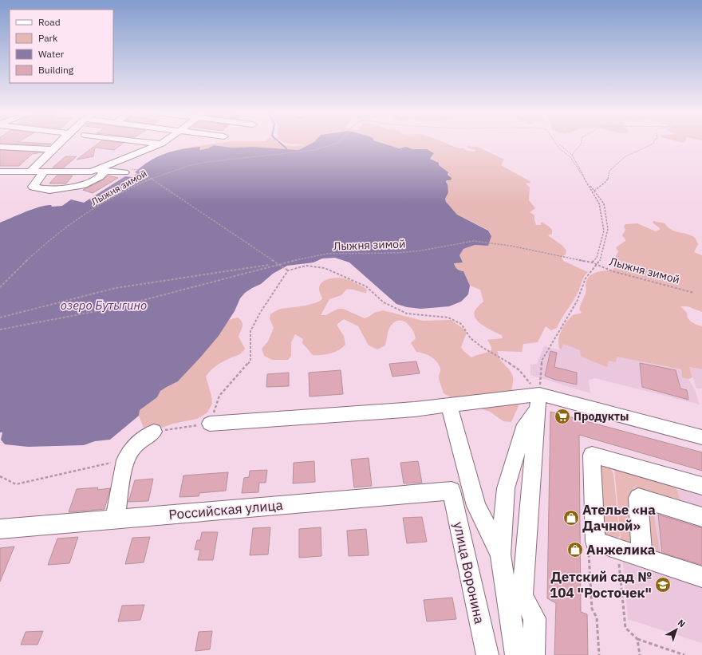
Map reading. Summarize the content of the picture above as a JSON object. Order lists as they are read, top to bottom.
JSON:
{
  "streets": {
    "street": ["Российская улица", "улица Воронина"],
    "path": ["Лыжня зимой"]
  },
  "crossings": [
    ["Российская улица", "улица Воронина"]
  ],
  "water": ["озеро Бутыгино"],
  "places": {
    "supermarket": ["Продукты"],
    "shop": ["Ателье «на Дачной»", "Анжелика"],
    "school or university": ["Детский сад № 104 \"Росточек\""]
  },
  "legend": [
    "Road",
    "Park",
    "Water",
    "Building"
  ],
  "north": "top right"
}
